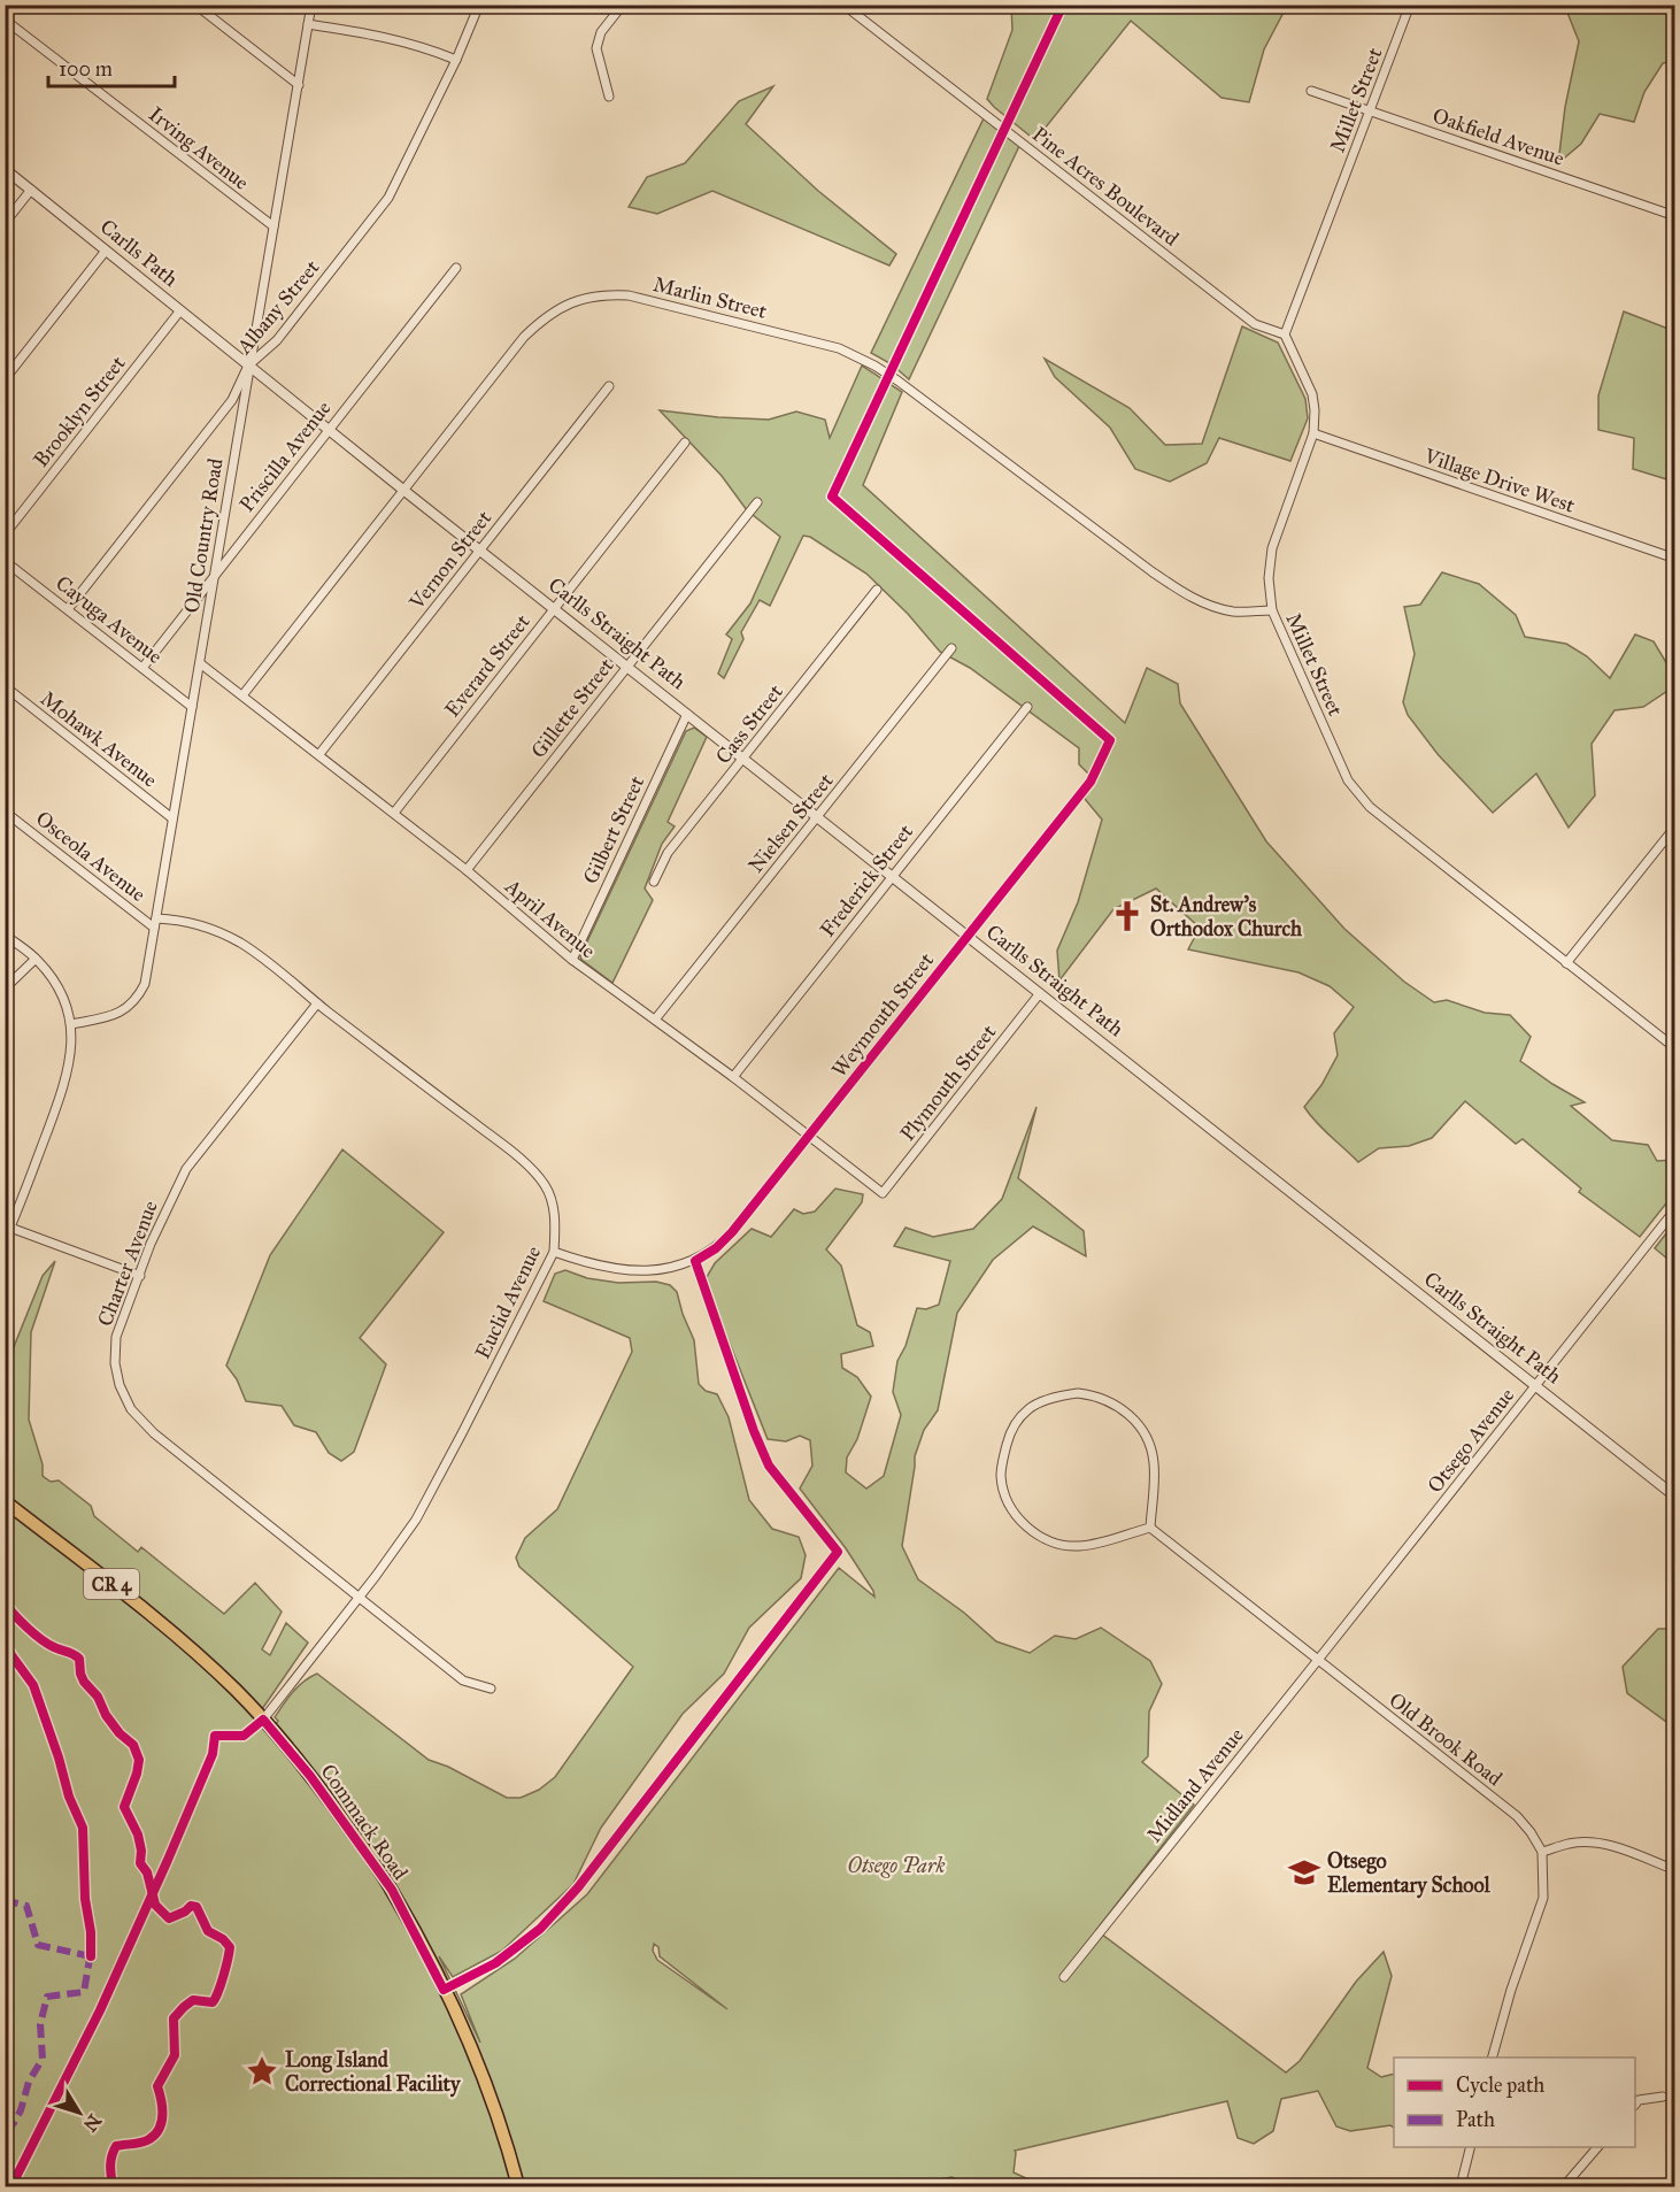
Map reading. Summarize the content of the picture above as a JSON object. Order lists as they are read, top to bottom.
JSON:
{
  "streets": {
    "main road": ["CR 4", "Commack Road"],
    "street": [
      "Millet Street",
      "Oakfield Avenue",
      "Irving Avenue",
      "Pine Acres Boulevard",
      "Carlls Path",
      "Marlin Street",
      "Albany Street",
      "Brooklyn Street",
      "Priscilla Avenue",
      "Village Drive West",
      "Old Country Road",
      "Vernon Street",
      "Cayuga Avenue",
      "Carlls Straight Path",
      "Everard Street",
      "Gillette Street",
      "Cass Street",
      "Mohawk Avenue",
      "Nielsen Street",
      "Gilbert Street",
      "Osceola Avenue",
      "Frederick Street",
      "April Avenue",
      "Weymouth Street",
      "Plymouth Street",
      "Charter Avenue",
      "Euclid Avenue",
      "Otsego Avenue",
      "Old Brook Road",
      "Midland Avenue"
    ]
  },
  "crossings": [
    ["Millet Street", "Oakfield Avenue"],
    ["Millet Street", "Pine Acres Boulevard"],
    ["Millet Street", "Marlin Street"],
    ["Millet Street", "Village Drive West"],
    ["Irving Avenue", "Old Country Road"],
    ["Carlls Path", "Albany Street"],
    ["Carlls Path", "Brooklyn Street"],
    ["Carlls Path", "Old Country Road"],
    ["Carlls Path", "Carlls Straight Path"],
    ["Marlin Street", "Carlls Straight Path"],
    ["Marlin Street", "April Avenue"],
    ["Albany Street", "Old Country Road"],
    ["Albany Street", "Cayuga Avenue"],
    ["Albany Street", "Carlls Straight Path"],
    ["Priscilla Avenue", "Old Country Road"],
    ["Priscilla Avenue", "Cayuga Avenue"],
    ["Priscilla Avenue", "Carlls Straight Path"],
    ["Old Country Road", "Cayuga Avenue"],
    ["Old Country Road", "Carlls Straight Path"],
    ["Old Country Road", "Mohawk Avenue"],
    ["Old Country Road", "Osceola Avenue"],
    ["Old Country Road", "April Avenue"],
    ["Old Country Road", "Euclid Avenue"],
    ["Vernon Street", "Carlls Straight Path"],
    ["Vernon Street", "April Avenue"],
    ["Carlls Straight Path", "Everard Street"],
    ["Carlls Straight Path", "Gillette Street"],
    ["Carlls Straight Path", "Cass Street"],
    ["Carlls Straight Path", "Nielsen Street"],
    ["Carlls Straight Path", "Gilbert Street"],
    ["Carlls Straight Path", "Frederick Street"],
    ["Carlls Straight Path", "Weymouth Street"],
    ["Carlls Straight Path", "Plymouth Street"],
    ["Carlls Straight Path", "Otsego Avenue"],
    ["Everard Street", "April Avenue"],
    ["Gillette Street", "April Avenue"],
    ["Nielsen Street", "April Avenue"],
    ["Gilbert Street", "April Avenue"],
    ["Frederick Street", "April Avenue"],
    ["April Avenue", "Weymouth Street"],
    ["April Avenue", "Plymouth Street"],
    ["Weymouth Street", "Euclid Avenue"],
    ["Charter Avenue", "Euclid Avenue"],
    ["Euclid Avenue", "Commack Road"],
    ["Otsego Avenue", "Old Brook Road"],
    ["Otsego Avenue", "Midland Avenue"],
    ["Old Brook Road", "Midland Avenue"]
  ],
  "parks": ["Otsego Park"],
  "places": {
    "church": ["St. Andrew's Orthodox Church"],
    "school or university": ["Otsego Elementary School"],
    "place": ["Long Island Correctional Facility"]
  },
  "legend": ["Cycle path", "Path"],
  "scale_bar": "100 m",
  "north": "bottom right"
}
